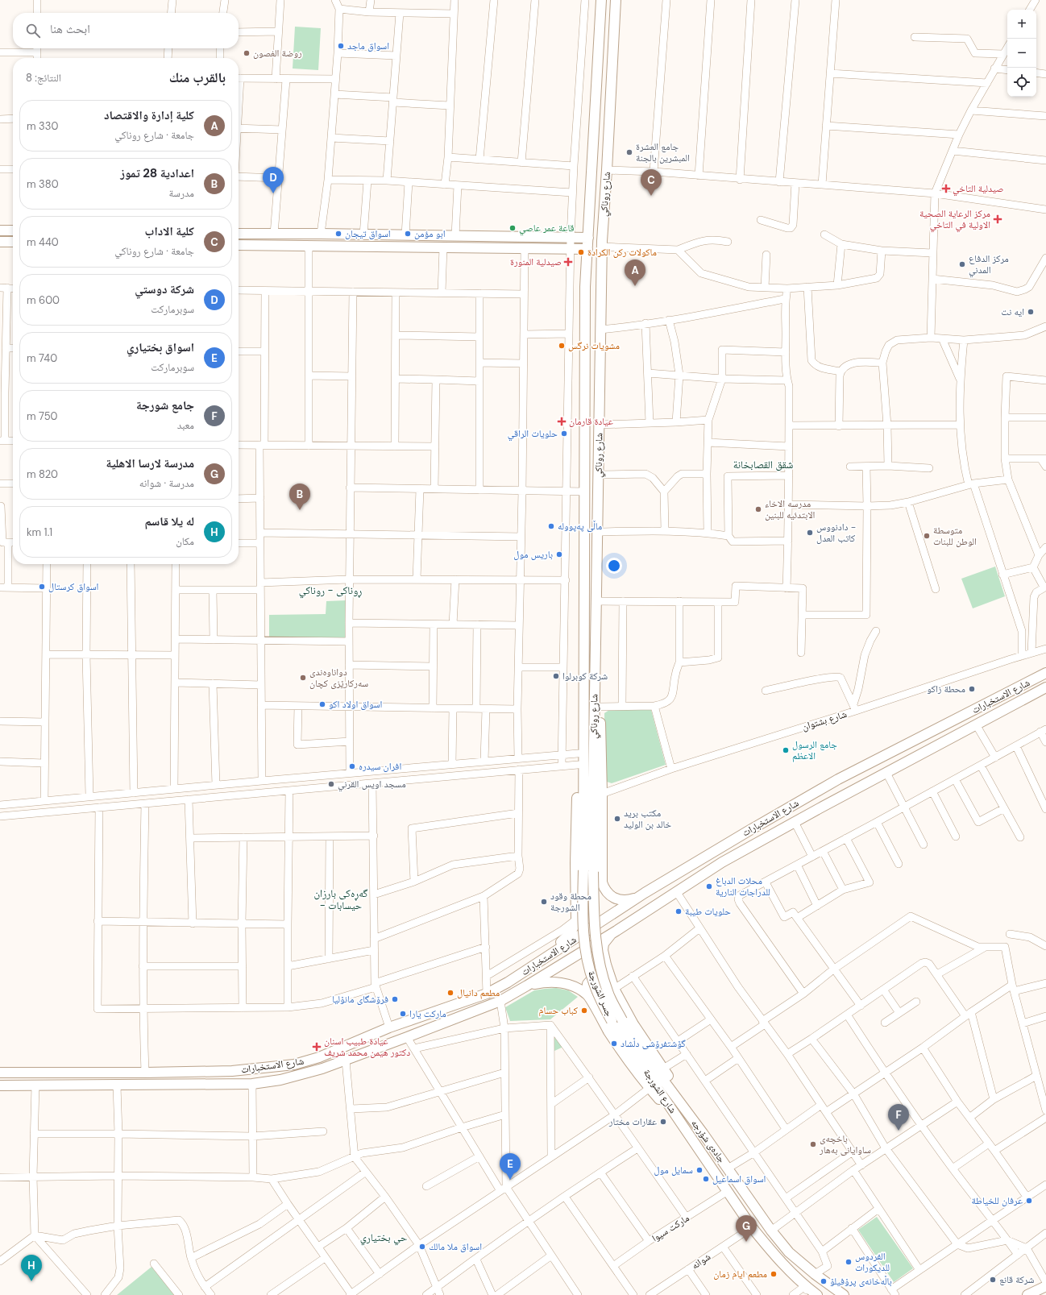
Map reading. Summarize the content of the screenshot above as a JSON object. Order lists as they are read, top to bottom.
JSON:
{
  "streets": {
    "main road": [
      "شارع روناكي",
      "شارع الاستخبارات",
      "جسر الشورجة",
      "شارع الشورجة",
      "جادەی شۆرجە"
    ],
    "street": ["شارع بشتوان", "مارکت سیوا", "شوانە"]
  },
  "crossings": [
    ["شارع روناكي", "جسر الشورجة"],
    ["جسر الشورجة", "شارع الشورجة"],
    ["جسر الشورجة", "جادەی شۆرجە"],
    ["شارع الشورجة", "مارکت سیوا"],
    ["شارع الشورجة", "شوانە"]
  ],
  "districts": [
    "شقق القصابخانة",
    "ڕوناکی - روناكي",
    "گەڕەکی بارزان - حیسابات",
    "حي بختياري"
  ],
  "places": {
    "other": [
      "اسواق ماجد",
      "روضة الغصون",
      "جامع العشرة المبشرين بالجنة",
      "قاعة عمر عاصي",
      "اسواق تيجان",
      "ابو مؤمن",
      "ماكولات ركن الكرادة",
      "مركز الدفاع المدني",
      "ايه نت",
      "مشويات نرگس",
      "حلويات الراقي",
      "مدرسه الاخاء الابتدئيه للبنين",
      "ماڵی پەپوولە",
      "دادنووس - کاتب العدل",
      "متوسطة الوطن للبنات",
      "باريس مول",
      "اسواق كرستال",
      "شركة كوبرلوا",
      "دواناوەندى سەركارێزى كچان",
      "محطة زاكو",
      "اسواق اولاد اكو",
      "جامع الرسول الاعظم",
      "افران سيدره",
      "مسجد اويس القرني",
      "مكتب بريد خالد بن الوليد",
      "محلات الدباغ للدراجات النارية",
      "محطة وقود الشورجة",
      "حلويات طيبة",
      "مطعم دانيال",
      "فرۆشگای مانۆلیا",
      "كباب حسام",
      "ماركت يارا",
      "گۆشتفرۆشی دڵشاد",
      "عقارات مختار",
      "باخچەی ساوایانی بەهار",
      "سمايل مول",
      "اسواق اسماعيل",
      "عرفان للخياطة",
      "اسواق ملا مالك",
      "الفردوس للديكورات",
      "مطعم ايام زمان",
      "شركة قانع",
      "باڵەخانەی پرۆفیلۆ"
    ],
    "health": [
      "صيدلية التاخي",
      "مركز الرعاية الصحية الاولية في التاخي",
      "صيدلية المنورة",
      "عيادة قارمان",
      "عيادة طبيب اسنان دكتور هيمن محمد شريف"
    ]
  },
  "page": {
    "map_buttons": ["+", "−"],
    "search": "ابحث هنا",
    "heading": ["بالقرب منك", "النتائج: 8"],
    "list": [
      {
        "mark": "A",
        "name": "كلية إدارة والاقتصاد",
        "note": "جامعة · شارع روناكي",
        "value": "330 m"
      },
      {
        "mark": "B",
        "name": "اعدادية 28 تموز",
        "note": "مدرسة",
        "value": "380 m"
      },
      {
        "mark": "C",
        "name": "كلية الاداب",
        "note": "جامعة · شارع روناكي",
        "value": "440 m"
      },
      {
        "mark": "D",
        "name": "شركة دوستي",
        "note": "سوبرماركت",
        "value": "600 m"
      },
      {
        "mark": "E",
        "name": "اسواق بختياري",
        "note": "سوبرماركت",
        "value": "740 m"
      },
      {
        "mark": "F",
        "name": "جامع شورجة",
        "note": "معبد",
        "value": "750 m"
      },
      {
        "mark": "G",
        "name": "مدرسة لارسا الاهلية",
        "note": "مدرسة · شوانە",
        "value": "820 m"
      },
      {
        "mark": "H",
        "name": "له يلا قاسم",
        "note": "مكان",
        "value": "1.1 km"
      }
    ],
    "pins": [
      "D",
      "C",
      "A",
      "B",
      "F",
      "E",
      "G",
      "H"
    ]
  }
}
